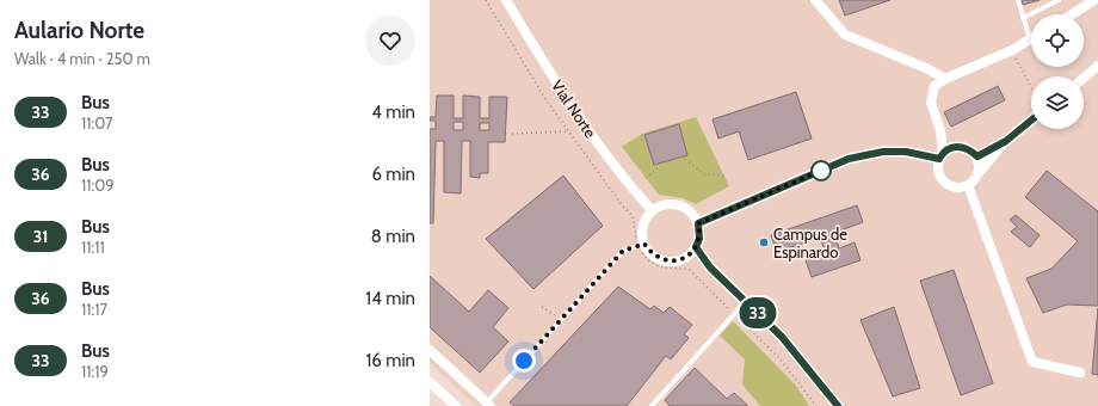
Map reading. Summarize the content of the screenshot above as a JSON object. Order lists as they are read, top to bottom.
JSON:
{
  "streets": {
    "street": ["Vial Norte"]
  },
  "places": ["Campus de Espinardo"],
  "lines": ["bus line 33"],
  "page": {
    "heading": ["Aulario Norte", "Walk · 4 min · 250 m"],
    "on_map": "33",
    "list": [
      {
        "mark": "33",
        "name": "Bus",
        "note": "11:07",
        "value": "4 min"
      },
      {
        "mark": "36",
        "name": "Bus",
        "note": "11:09",
        "value": "6 min"
      },
      {
        "mark": "31",
        "name": "Bus",
        "note": "11:11",
        "value": "8 min"
      },
      {
        "mark": "36",
        "name": "Bus",
        "note": "11:17",
        "value": "14 min"
      },
      {
        "mark": "33",
        "name": "Bus",
        "note": "11:19",
        "value": "16 min"
      }
    ]
  }
}
